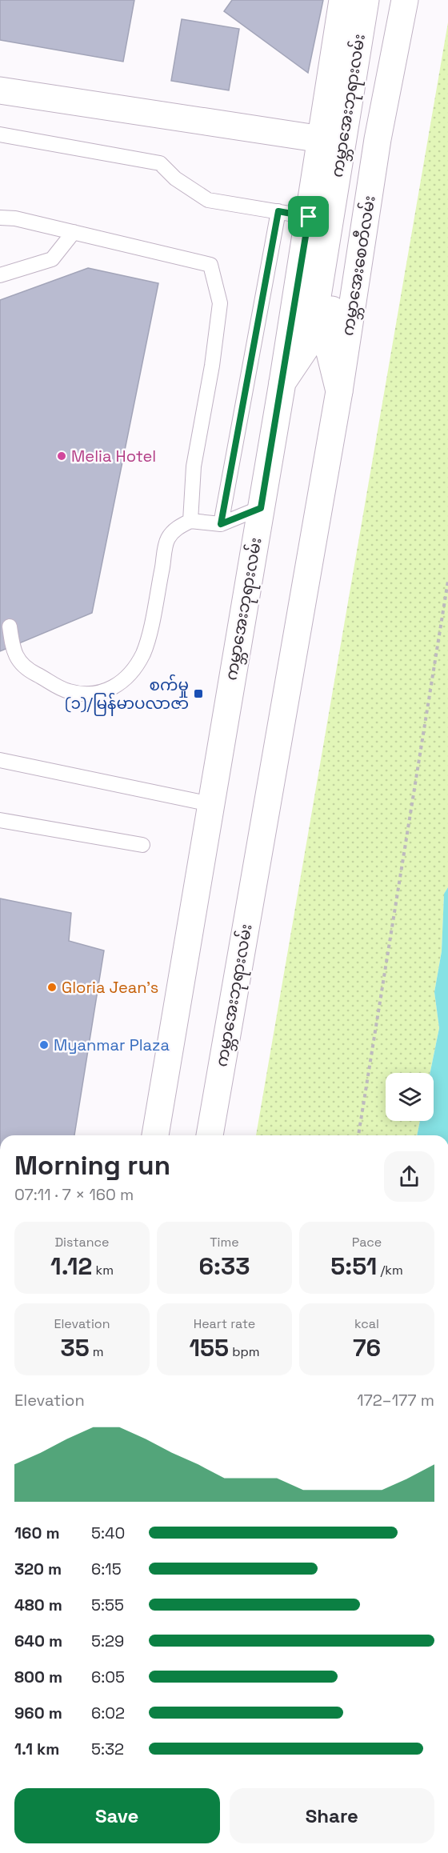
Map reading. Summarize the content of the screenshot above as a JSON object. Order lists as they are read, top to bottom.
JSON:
{
  "streets": {
    "main road": ["ကမ္ဘာအေးဘုရားလမ်း", "ကမ္ဘာအေးစေတီလမ်း"]
  },
  "crossings": [
    ["ကမ္ဘာအေးဘုရားလမ်း", "ကမ္ဘာအေးစေတီလမ်း"]
  ],
  "places": {
    "other": ["Melia Hotel", "Gloria Jean's", "Myanmar Plaza"],
    "transit": ["စက်မှု (၁)/မြန်မာပလာဇာ"]
  },
  "page": {
    "heading": ["Morning run", "07:11 · 7 × 160 m"],
    "stats": [
      ["Distance", "1.12 km"],
      ["Time", "6:33"],
      ["Pace", "5:51 /km"],
      ["Elevation", "35 m"],
      ["Heart rate", "155 bpm"],
      ["kcal", "76"]
    ],
    "chart": ["Elevation", "172–177 m"],
    "list": [
      {
        "name": "160 m",
        "note": "5:40"
      },
      {
        "name": "320 m",
        "note": "6:15"
      },
      {
        "name": "480 m",
        "note": "5:55"
      },
      {
        "name": "640 m",
        "note": "5:29"
      },
      {
        "name": "800 m",
        "note": "6:05"
      },
      {
        "name": "960 m",
        "note": "6:02"
      },
      {
        "name": "1.1 km",
        "note": "5:32"
      }
    ],
    "buttons": ["Save", "Share"]
  }
}
